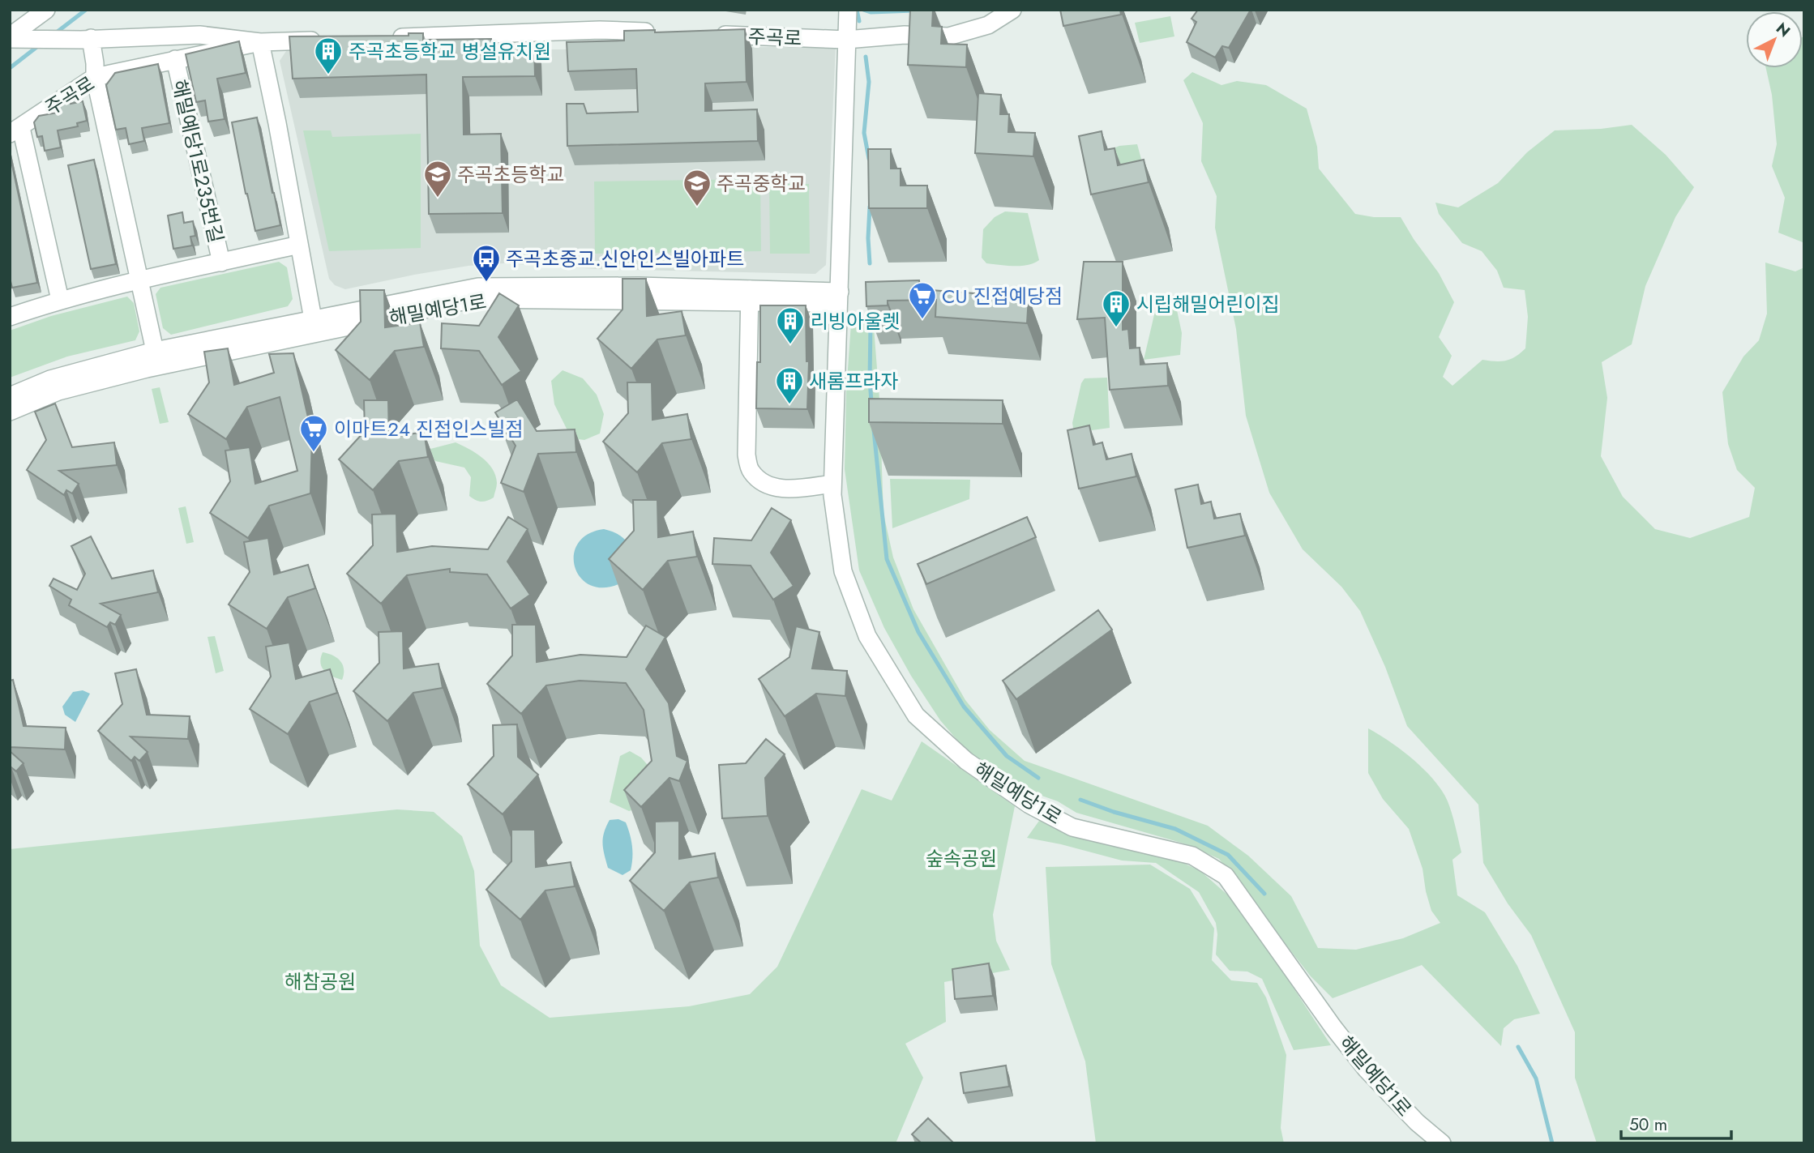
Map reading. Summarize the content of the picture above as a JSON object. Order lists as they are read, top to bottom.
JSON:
{
  "streets": {
    "street": ["주곡로", "해밀예당1로235번길", "해밀예당1로"]
  },
  "crossings": [
    ["주곡로", "해밀예당1로235번길"]
  ],
  "parks": ["숲속공원", "해참공원"],
  "places": {
    "building": [
      "주곡초등학교 병설유치원",
      "시립해밀어린이집",
      "리빙아울렛",
      "새롬프라자"
    ],
    "school or university": ["주곡초등학교", "주곡중학교"],
    "bus stop": ["주곡초중교.신안인스빌아파트"],
    "supermarket": ["CU 진접예당점", "이마트24 진접인스빌점"]
  },
  "scale_bar": "50 m",
  "north": "top right"
}
